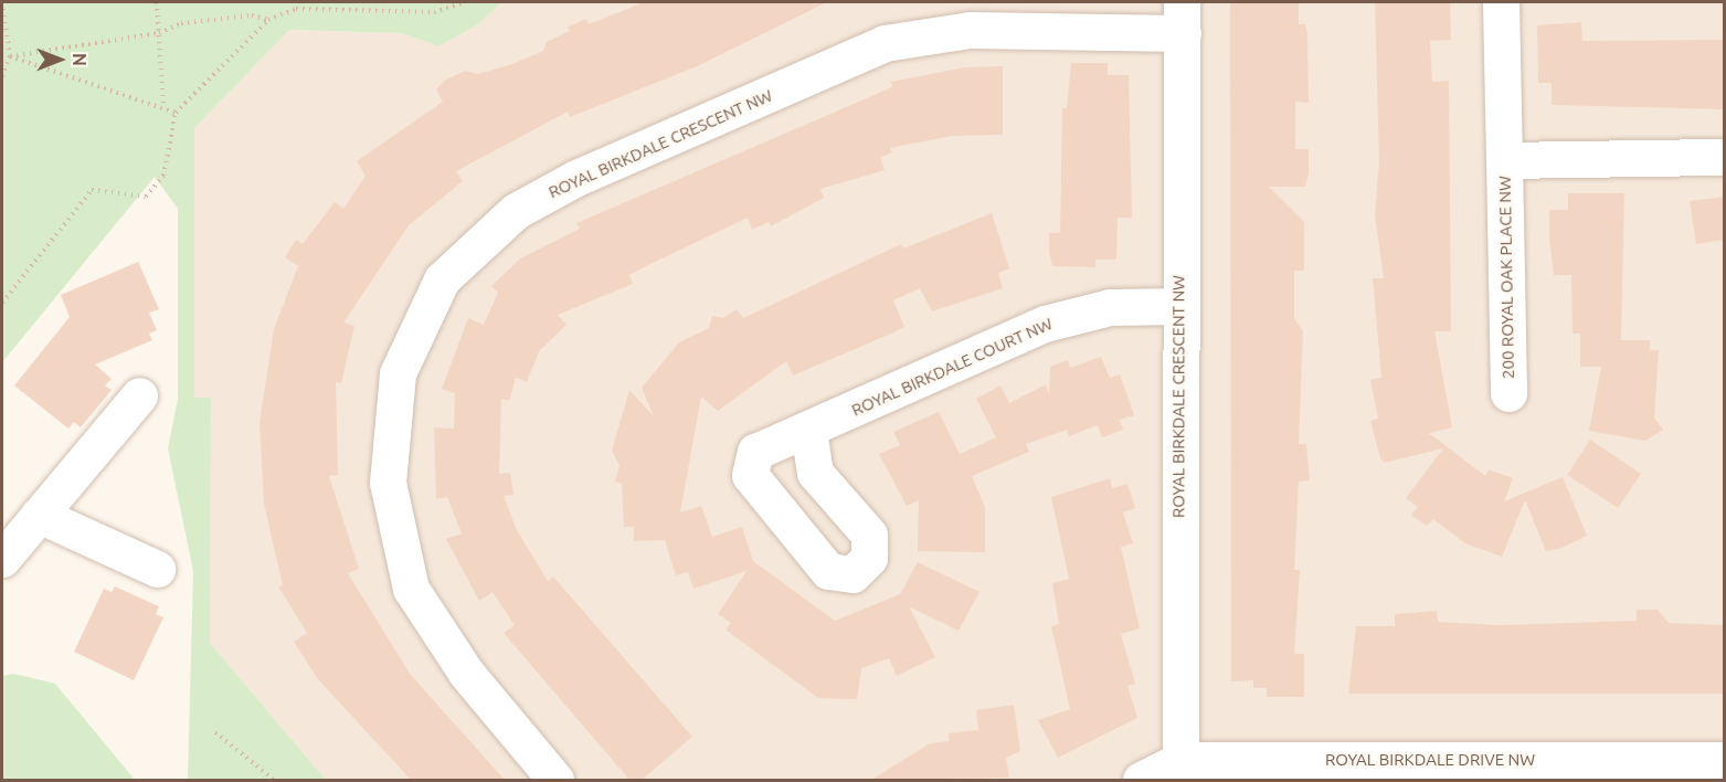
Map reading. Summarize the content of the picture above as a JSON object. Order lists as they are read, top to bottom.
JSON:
{
  "streets": {
    "street": [
      "ROYAL BIRKDALE CRESCENT NW",
      "200 ROYAL OAK PLACE NW",
      "ROYAL BIRKDALE COURT NW",
      "ROYAL BIRKDALE DRIVE NW"
    ]
  },
  "crossings": [
    ["ROYAL BIRKDALE CRESCENT NW", "ROYAL BIRKDALE COURT NW"],
    ["ROYAL BIRKDALE CRESCENT NW", "ROYAL BIRKDALE DRIVE NW"]
  ],
  "north": "right"
}
